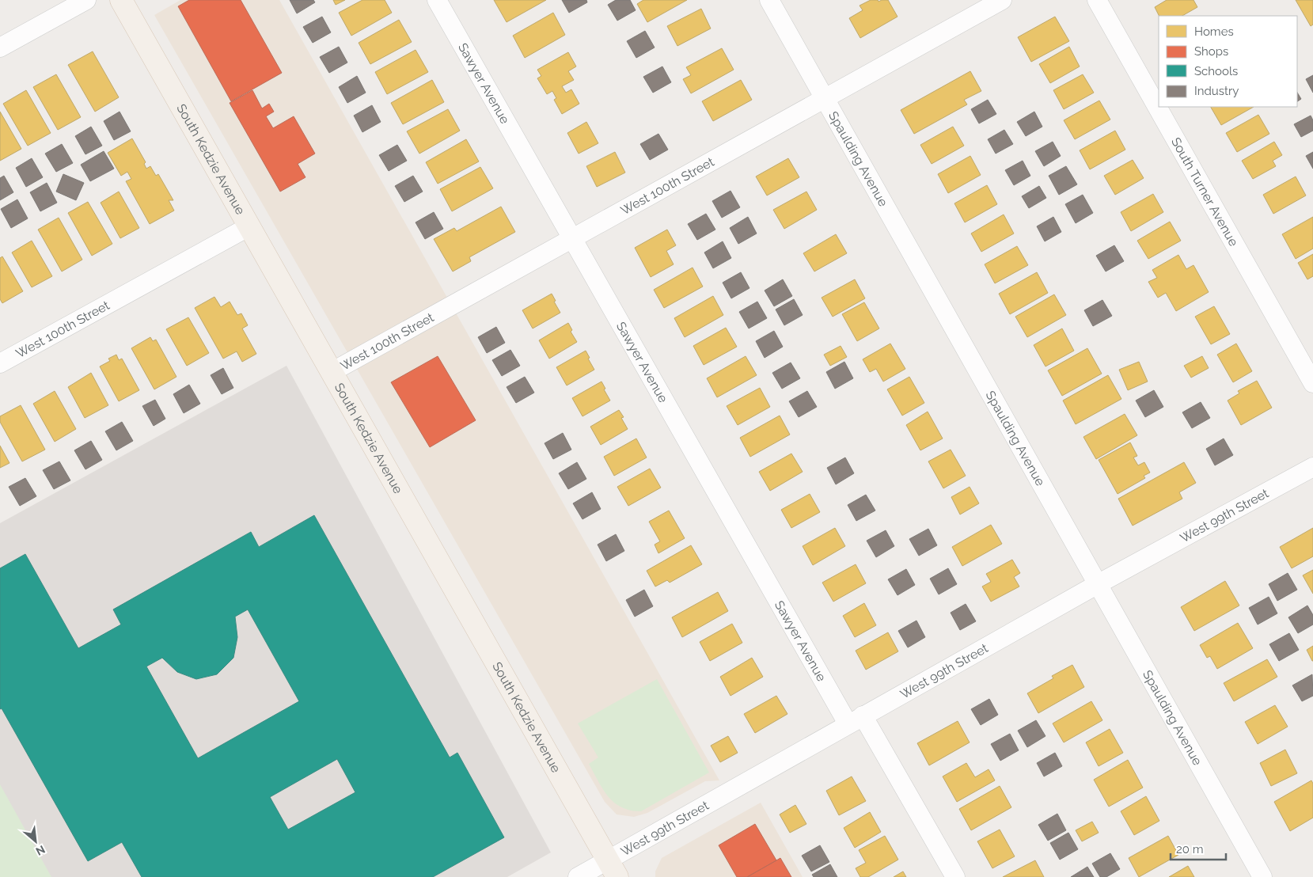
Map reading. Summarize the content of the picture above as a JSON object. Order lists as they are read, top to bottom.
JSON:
{
  "streets": {
    "main road": ["South Kedzie Avenue"],
    "street": [
      "Sawyer Avenue",
      "Spaulding Avenue",
      "West 100th Street",
      "South Turner Avenue",
      "West 99th Street"
    ]
  },
  "crossings": [
    ["Sawyer Avenue", "West 100th Street"],
    ["Sawyer Avenue", "West 99th Street"],
    ["Spaulding Avenue", "West 100th Street"],
    ["Spaulding Avenue", "West 99th Street"],
    ["South Kedzie Avenue", "West 100th Street"],
    ["South Kedzie Avenue", "West 99th Street"]
  ],
  "legend": [
    "Homes",
    "Shops",
    "Schools",
    "Industry"
  ],
  "scale_bar": "20 m",
  "north": "bottom right"
}
